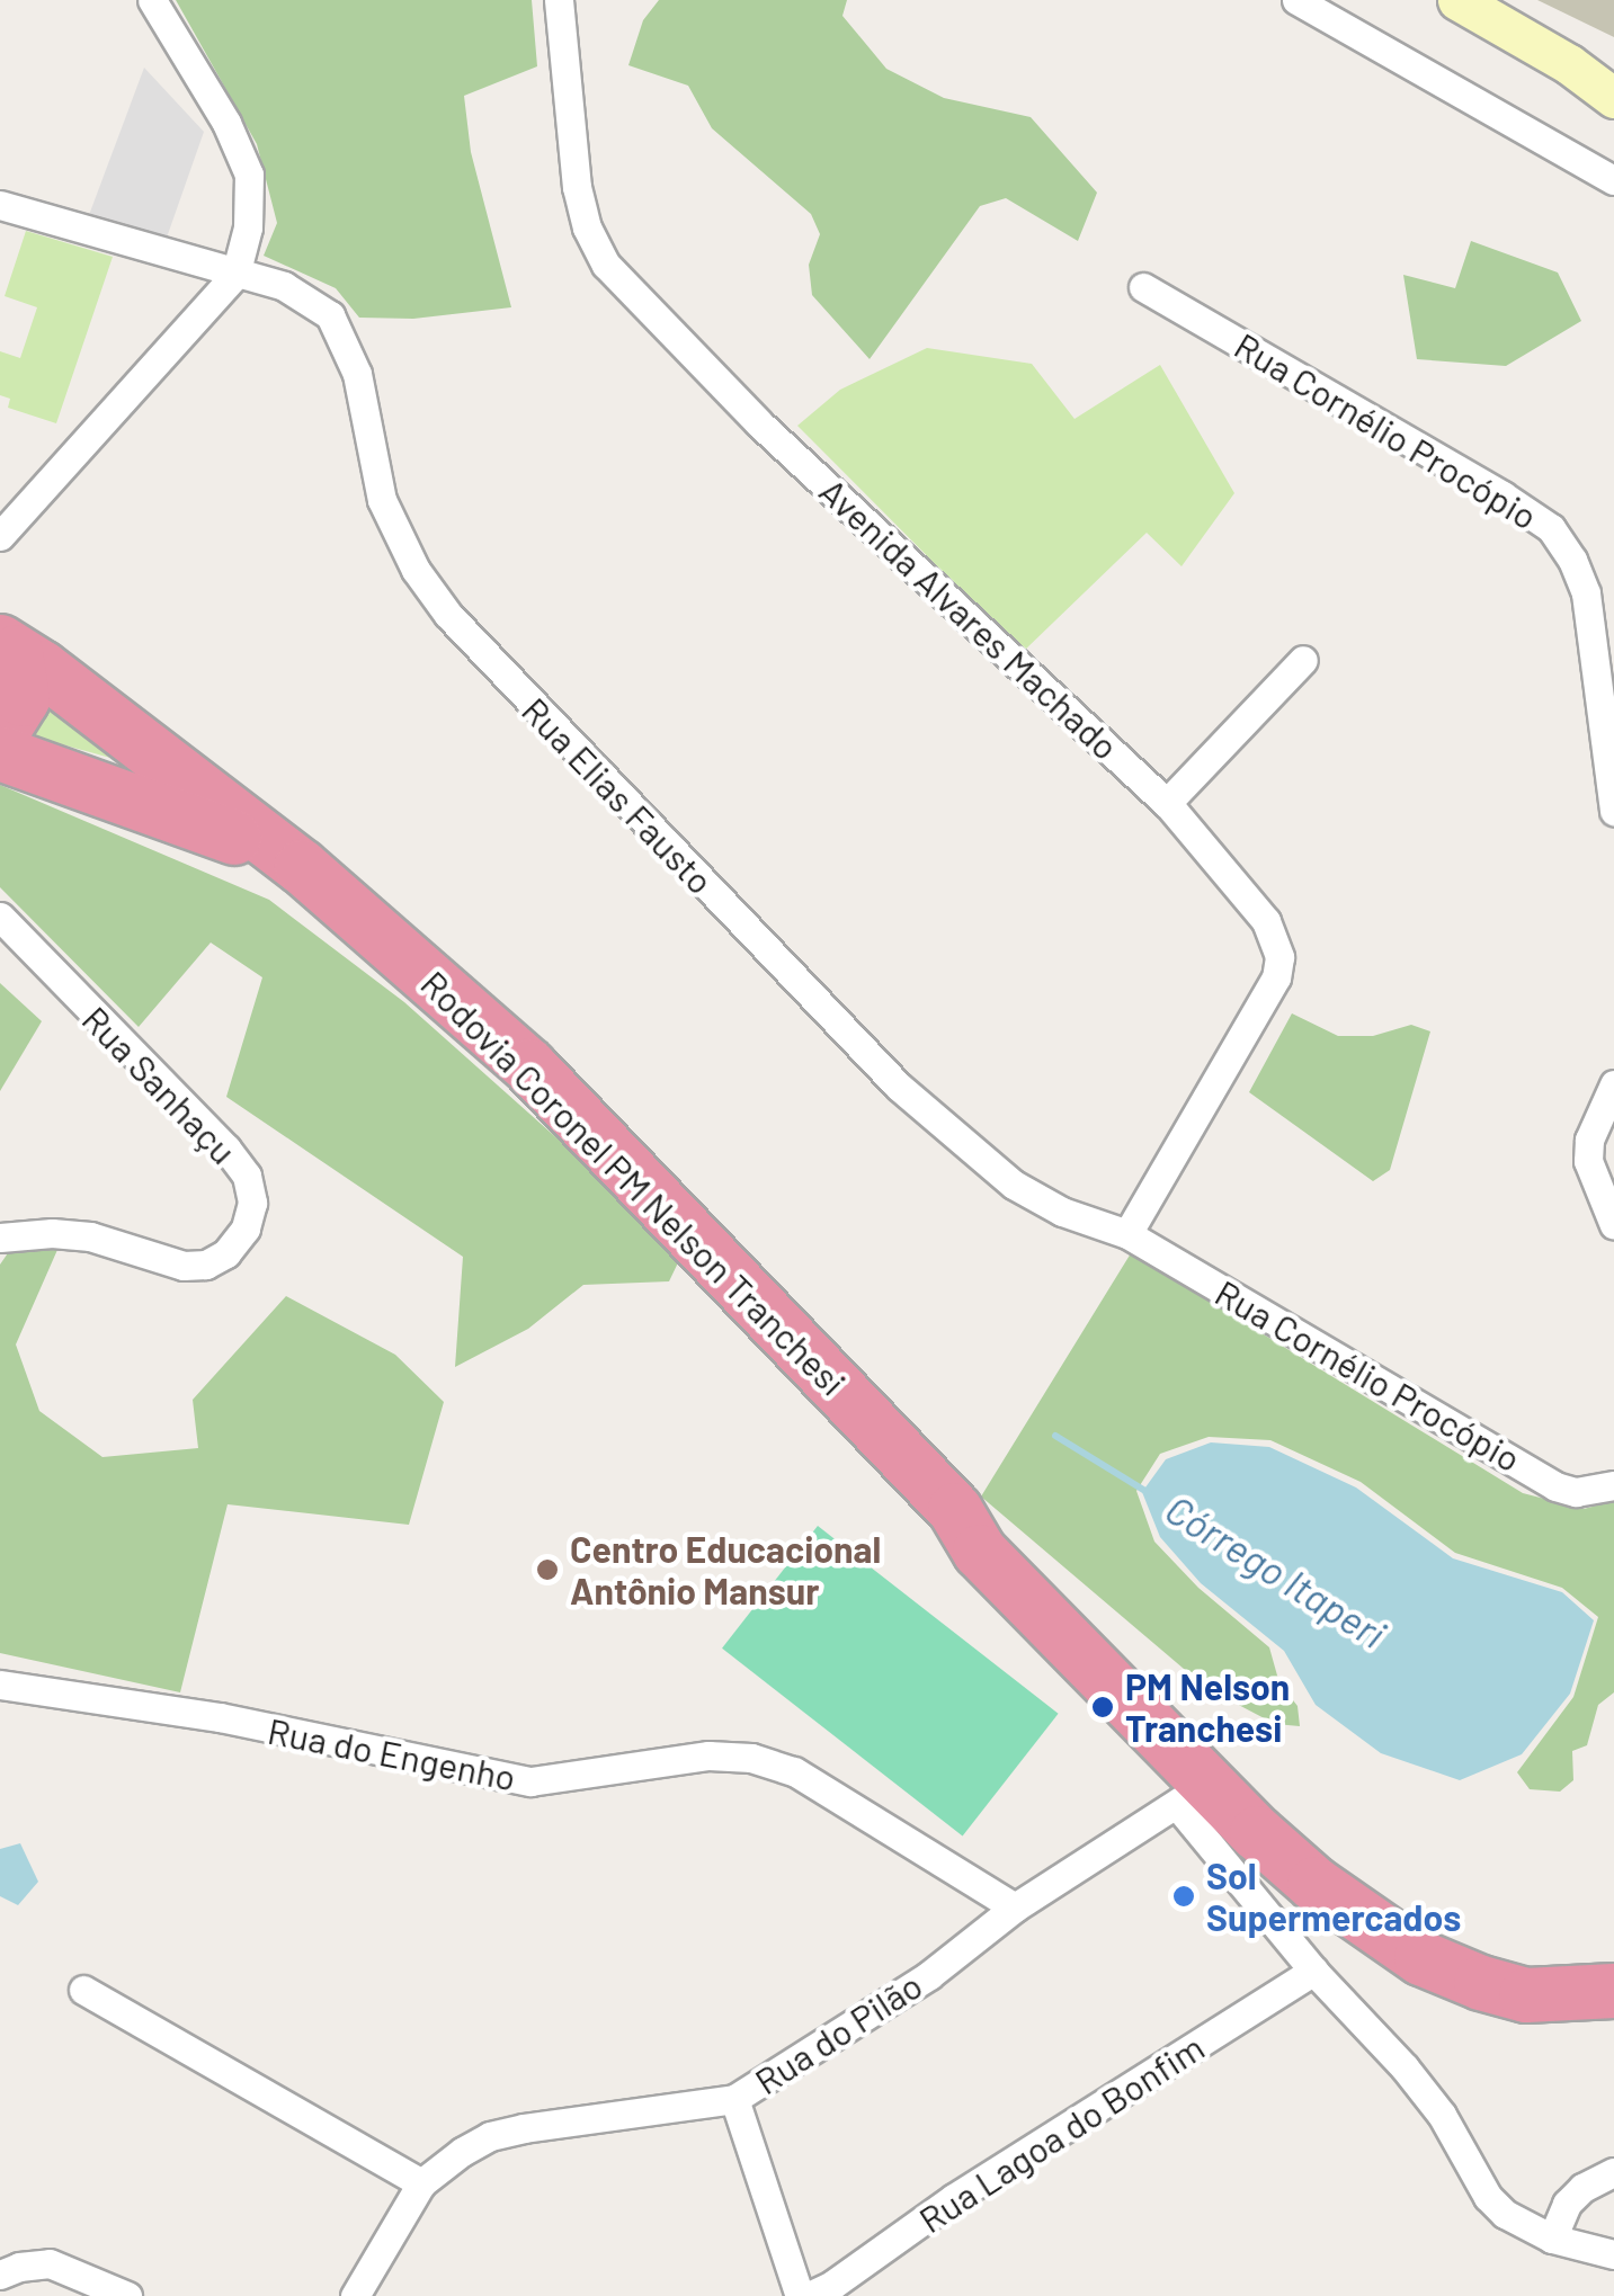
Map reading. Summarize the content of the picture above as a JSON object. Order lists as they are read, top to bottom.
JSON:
{
  "streets": {
    "highway": ["Rodovia Coronel PM Nelson Tranchesi"],
    "street": [
      "Rua Cornélio Procópio",
      "Avenida Alvares Machado",
      "Rua Elias Fausto",
      "Rua Sanhaçu",
      "Rua do Engenho",
      "Rua do Pilão",
      "Rua Lagoa do Bonfim"
    ]
  },
  "crossings": [
    ["Rua Cornélio Procópio", "Avenida Alvares Machado"],
    ["Rua Cornélio Procópio", "Rua Elias Fausto"],
    ["Avenida Alvares Machado", "Rua Elias Fausto"],
    ["Rodovia Coronel PM Nelson Tranchesi", "Rua do Pilão"],
    ["Rua do Engenho", "Rua do Pilão"]
  ],
  "water": ["Córrego Itaperi"],
  "places": ["Centro Educacional Antônio Mansur", "PM Nelson Tranchesi", "Sol Supermercados"]
}
